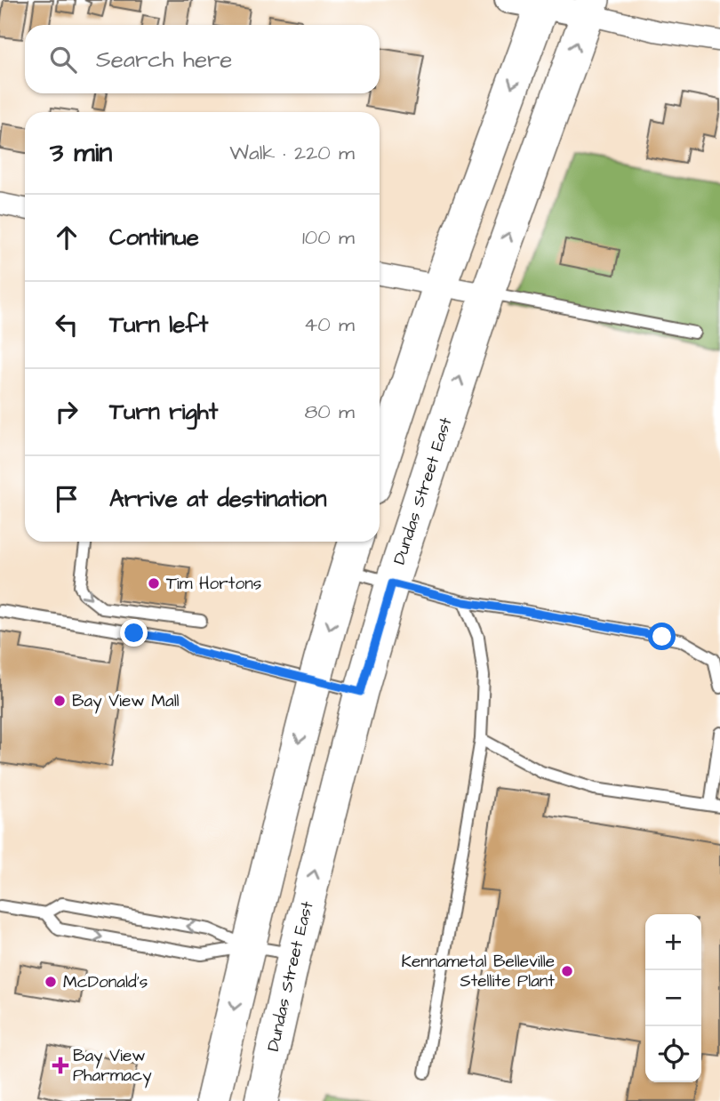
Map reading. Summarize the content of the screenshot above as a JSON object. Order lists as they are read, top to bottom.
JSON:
{
  "streets": {
    "main road": ["Dundas Street East"]
  },
  "places": {
    "other": [
      "Tim Hortons",
      "Bay View Mall",
      "Kennametal Belleville Stellite Plant",
      "McDonald's"
    ],
    "health": ["Bay View Pharmacy"]
  },
  "page": {
    "search": "Search here",
    "heading": ["3 min", "Walk · 220 m"],
    "list": [
      ["Continue", "100 m"],
      ["Turn left", "40 m"],
      ["Turn right", "80 m"],
      "Arrive at destination"
    ],
    "map_buttons": ["+", "−"]
  }
}
